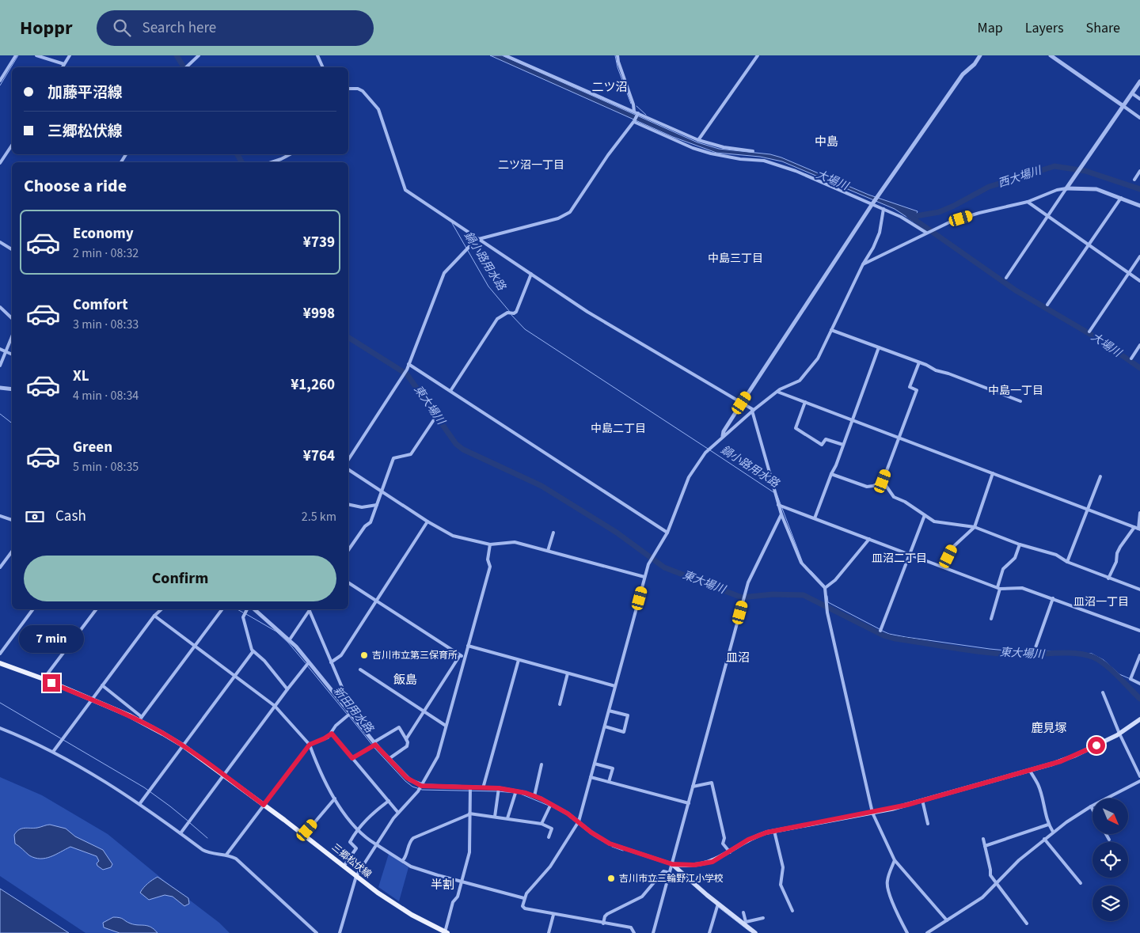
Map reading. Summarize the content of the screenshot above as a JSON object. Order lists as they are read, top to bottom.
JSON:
{
  "streets": {
    "main road": ["三郷松伏線"]
  },
  "districts": [
    "二ツ沼",
    "中島",
    "二ツ沼一丁目",
    "中島三丁目",
    "中島一丁目",
    "中島二丁目",
    "皿沼二丁目",
    "皿沼一丁目",
    "皿沼",
    "飯島",
    "鹿見塚",
    "半割"
  ],
  "water": [
    "西大場川",
    "大場川",
    "鍋小路用水路",
    "東大場川",
    "新田用水路"
  ],
  "places": ["吉川市立第三保育所", "吉川市立三輪野江小学校"],
  "north": "bottom right",
  "page": {
    "header": "Hoppr",
    "search": "Search here",
    "nav": ["Map", "Layers", "Share"],
    "banner": ["加藤平沼線", "三郷松伏線"],
    "heading": "Choose a ride",
    "list": [
      {
        "name": "Economy",
        "note": "2 min · 08:32",
        "value": "¥739"
      },
      {
        "name": "Comfort",
        "note": "3 min · 08:33",
        "value": "¥998"
      },
      {
        "name": "XL",
        "note": "4 min · 08:34",
        "value": "¥1,260"
      },
      {
        "name": "Green",
        "note": "5 min · 08:35",
        "value": "¥764"
      }
    ],
    "pay": ["Cash", "2.5 km"],
    "buttons": "Confirm",
    "bubble": "7 min"
  }
}
